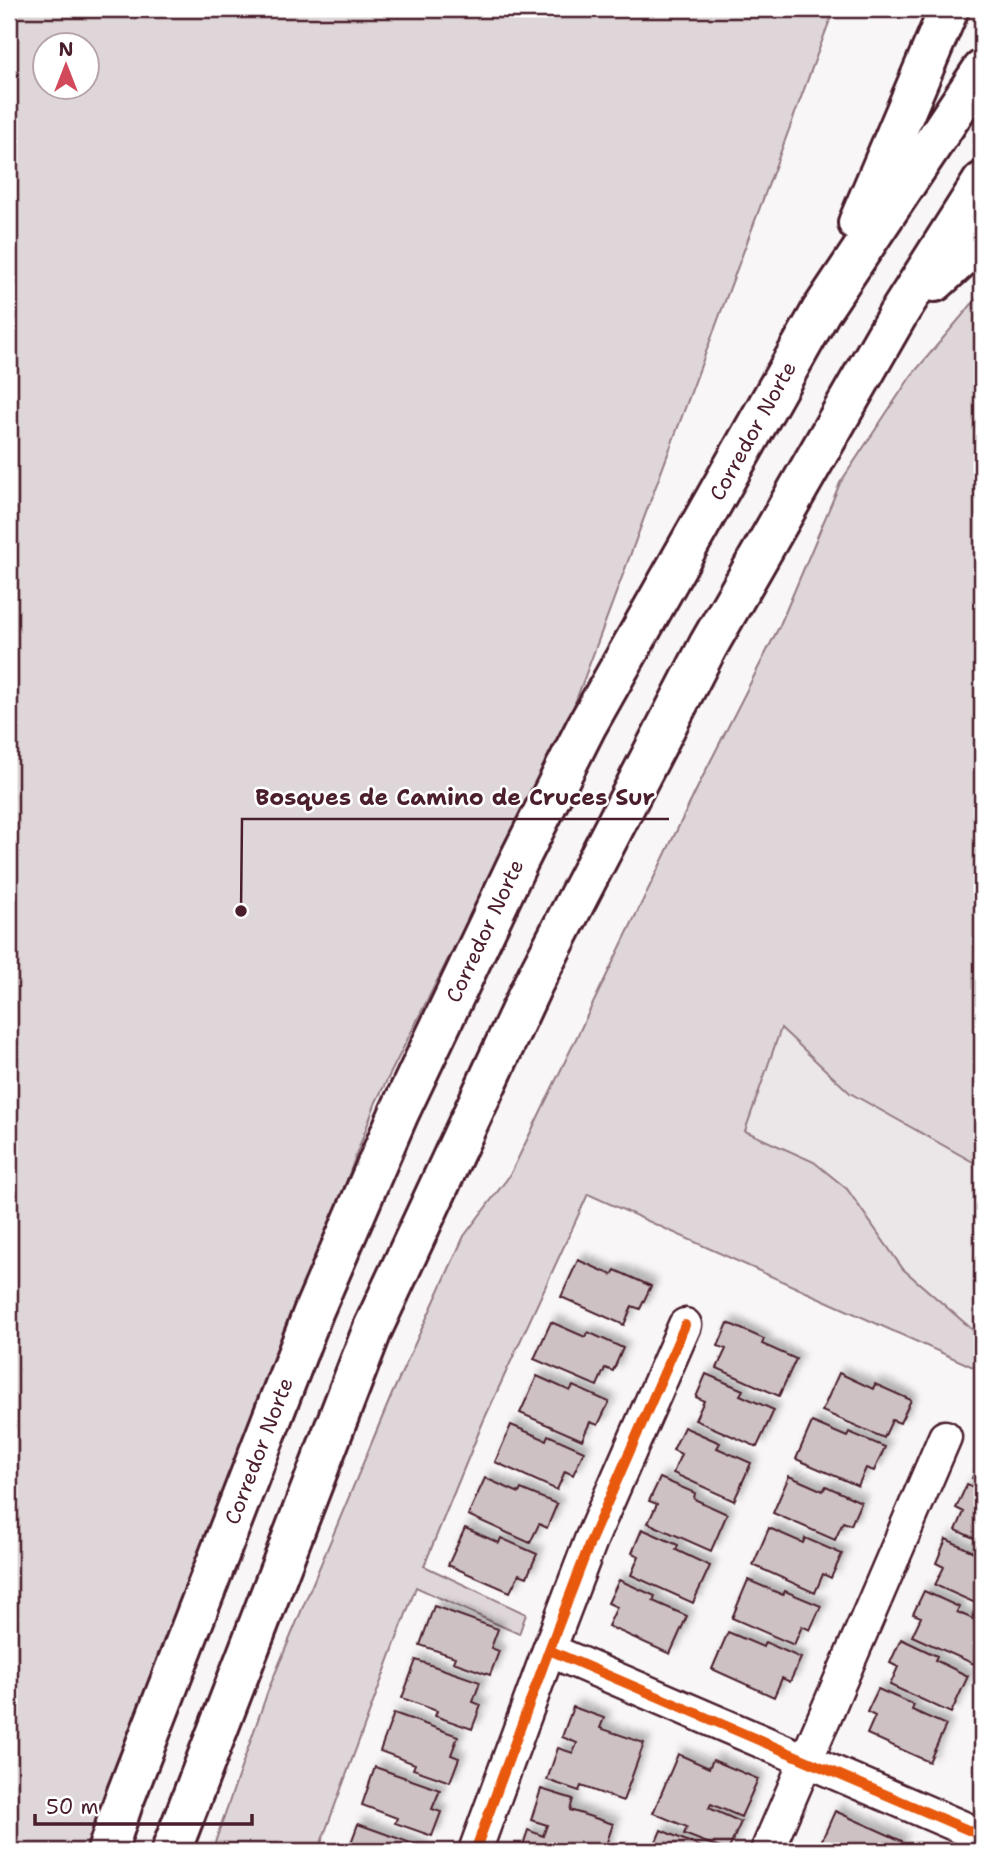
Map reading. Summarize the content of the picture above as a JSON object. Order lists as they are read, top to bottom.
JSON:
{
  "streets": {
    "highway": ["Corredor Norte"]
  },
  "places": ["Bosques de Camino de Cruces Sur"],
  "scale_bar": "50 m",
  "north": "top"
}
